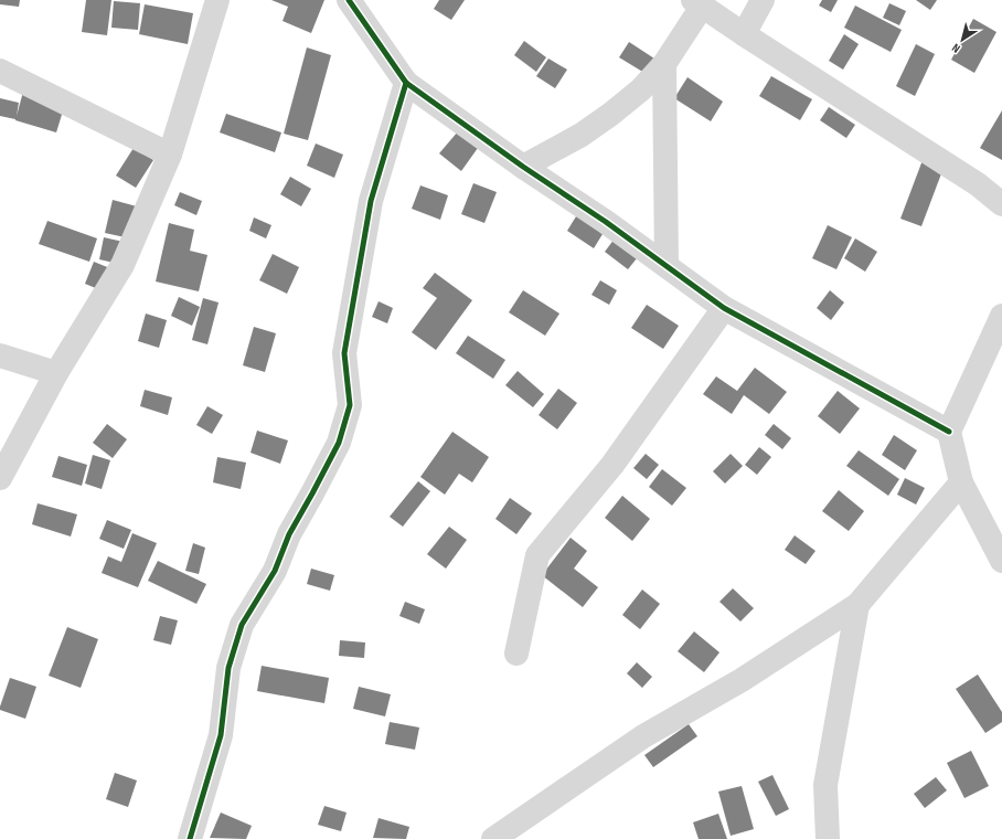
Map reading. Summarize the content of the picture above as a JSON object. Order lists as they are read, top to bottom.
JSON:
{
  "north": "bottom left"
}
